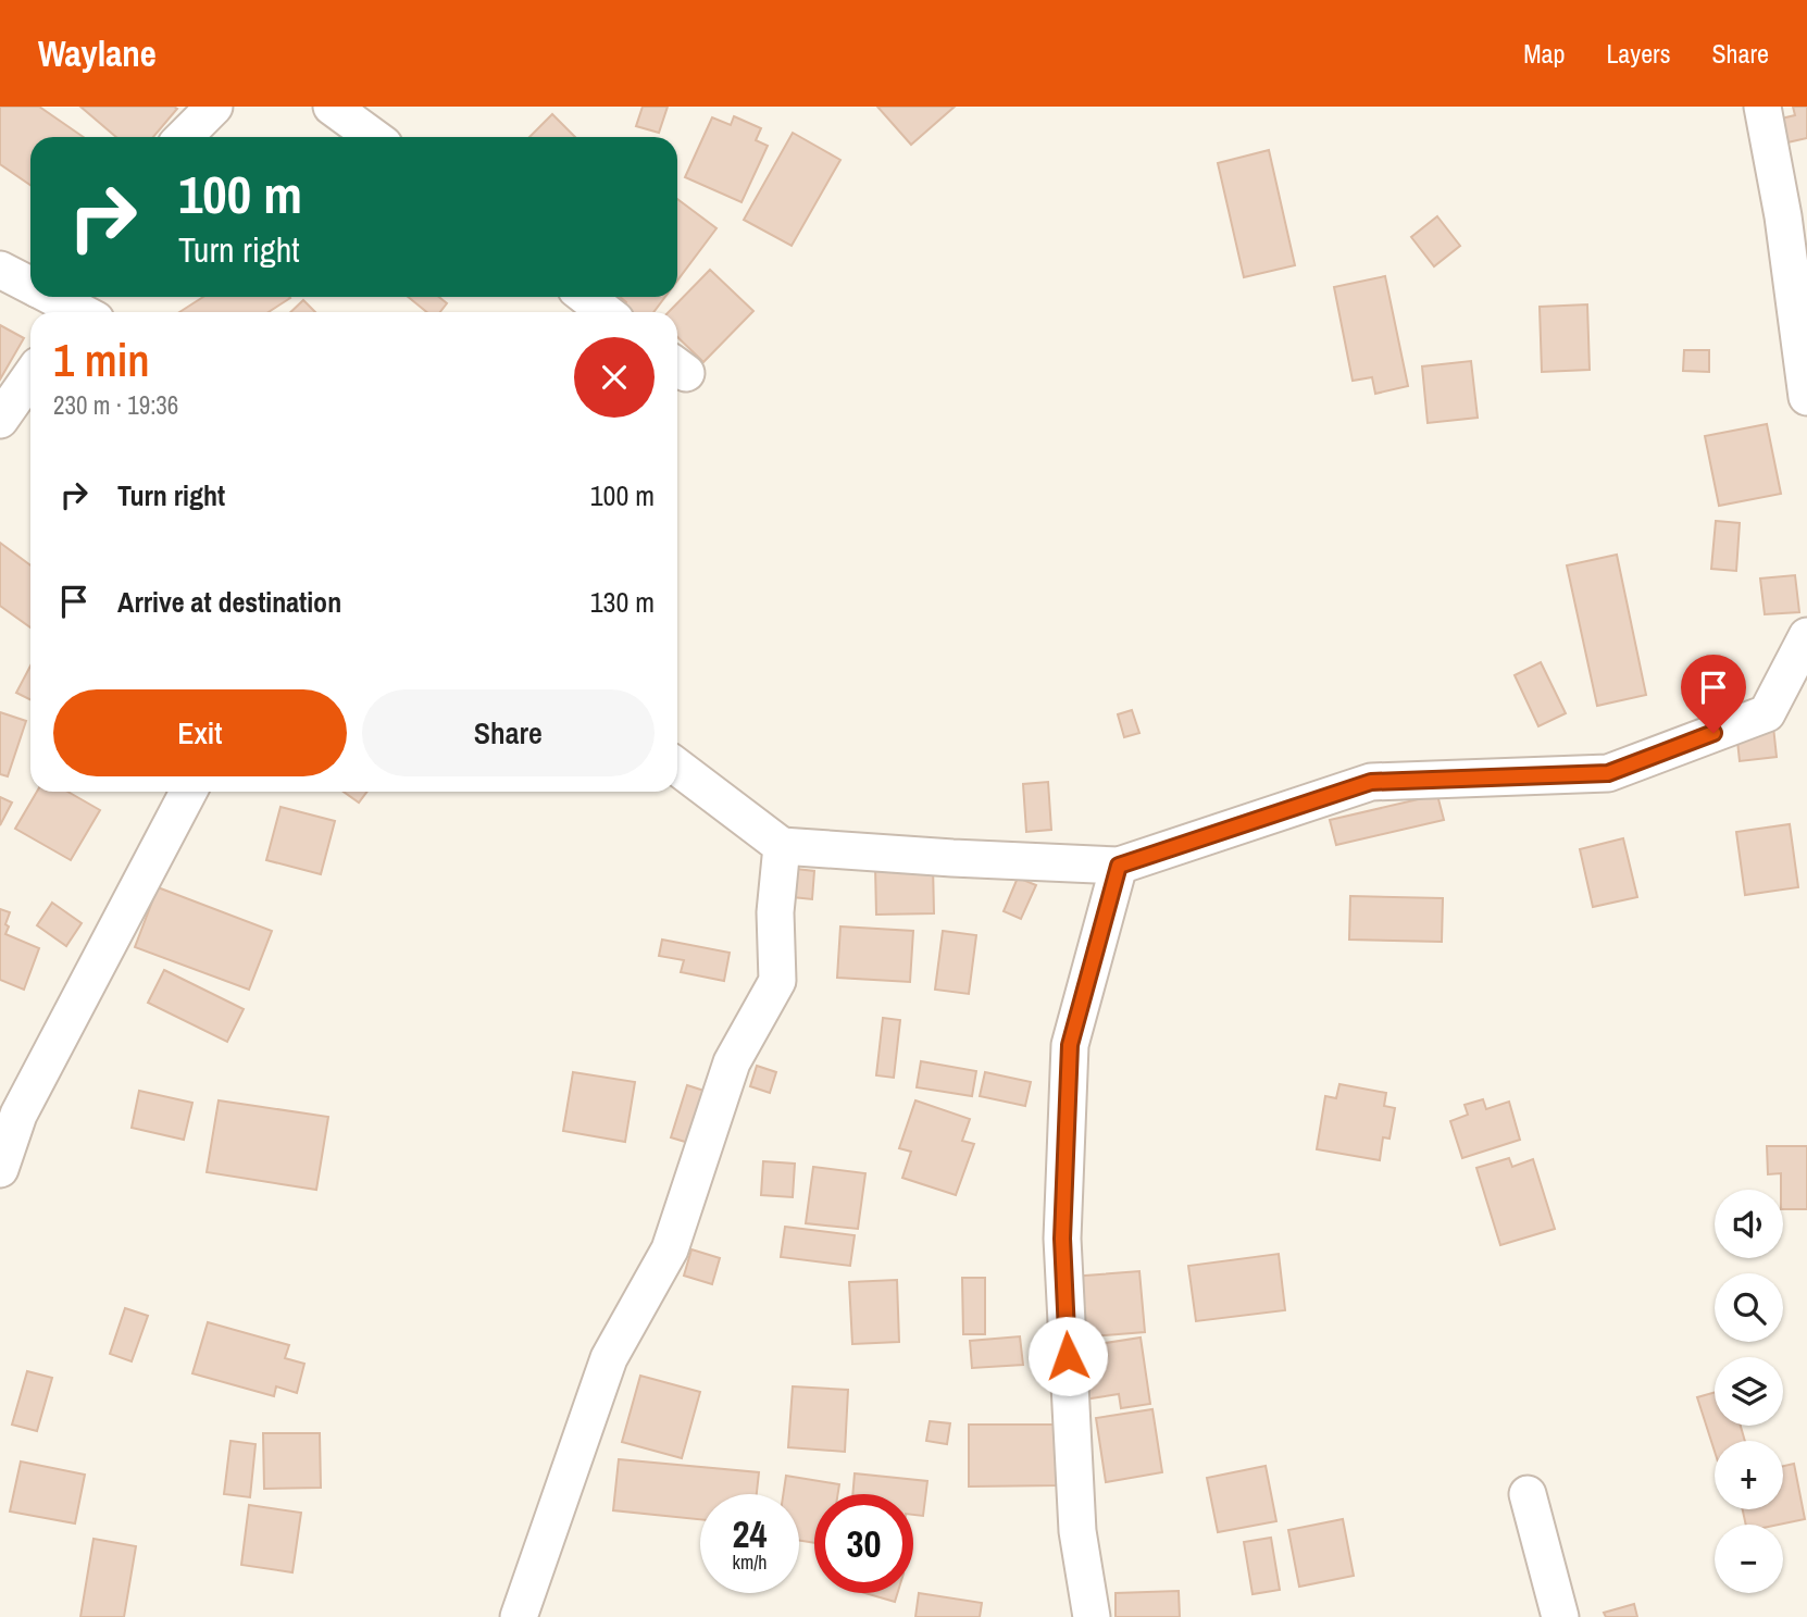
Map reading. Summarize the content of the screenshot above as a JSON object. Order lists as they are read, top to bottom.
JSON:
{
  "page": {
    "header": "Waylane",
    "nav": ["Map", "Layers", "Share"],
    "turn": ["100 m", "Turn right"],
    "heading": ["1 min", "230 m · 19:36"],
    "list": [
      {
        "name": "Turn right",
        "value": "100 m"
      },
      {
        "name": "Arrive at destination",
        "value": "130 m"
      }
    ],
    "buttons": ["Exit", "Share"],
    "map_buttons": ["+", "−"],
    "speed": "24 km/h",
    "limit": "30"
  }
}
